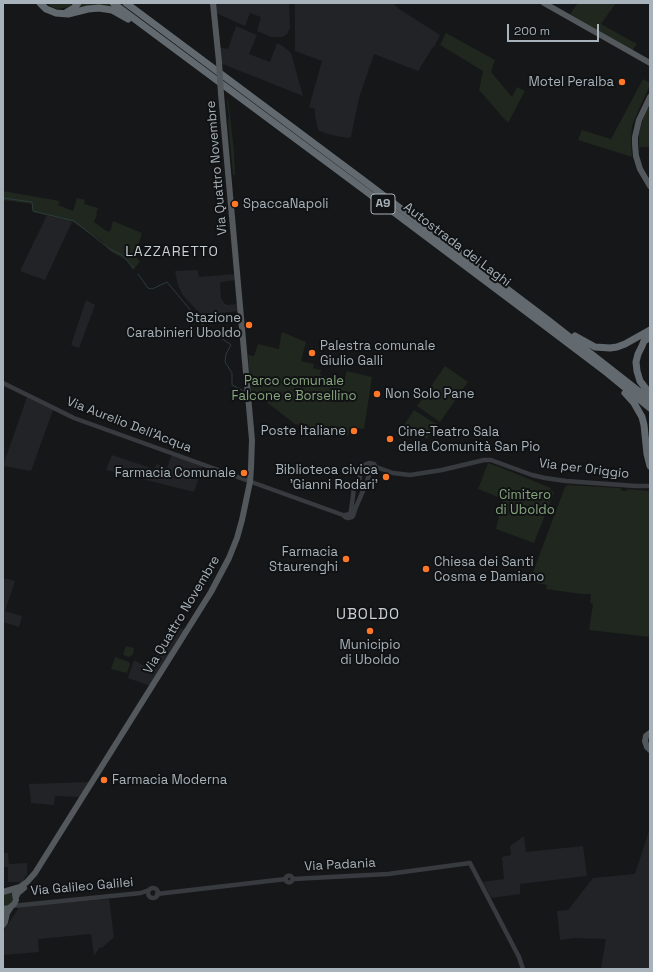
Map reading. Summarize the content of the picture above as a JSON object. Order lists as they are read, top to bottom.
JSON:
{
  "streets": {
    "highway": ["A9", "Autostrada dei Laghi"],
    "main road": ["Via Quattro Novembre"],
    "street": [
      "Via Aurelio Dell'Acqua",
      "Via per Origgio",
      "Via Padania",
      "Via Galileo Galilei"
    ]
  },
  "crossings": [
    ["Via Quattro Novembre", "Via Aurelio Dell'Acqua"],
    ["Via Quattro Novembre", "Via Galileo Galilei"],
    ["Via Padania", "Via Galileo Galilei"]
  ],
  "districts": ["LAZZARETTO", "UBOLDO"],
  "parks": ["Parco comunale Falcone e Borsellino", "Cimitero di Uboldo"],
  "places": [
    "Motel Peralba",
    "SpaccaNapoli",
    "Stazione Carabinieri Uboldo",
    "Palestra comunale Giulio Galli",
    "Non Solo Pane",
    "Poste Italiane",
    "Cine-Teatro Sala della Comunità San Pio",
    "Farmacia Comunale",
    "Biblioteca civica 'Gianni Rodari'",
    "Farmacia Staurenghi",
    "Chiesa dei Santi Cosma e Damiano",
    "Municipio di Uboldo",
    "Farmacia Moderna"
  ],
  "scale_bar": "200 m"
}
